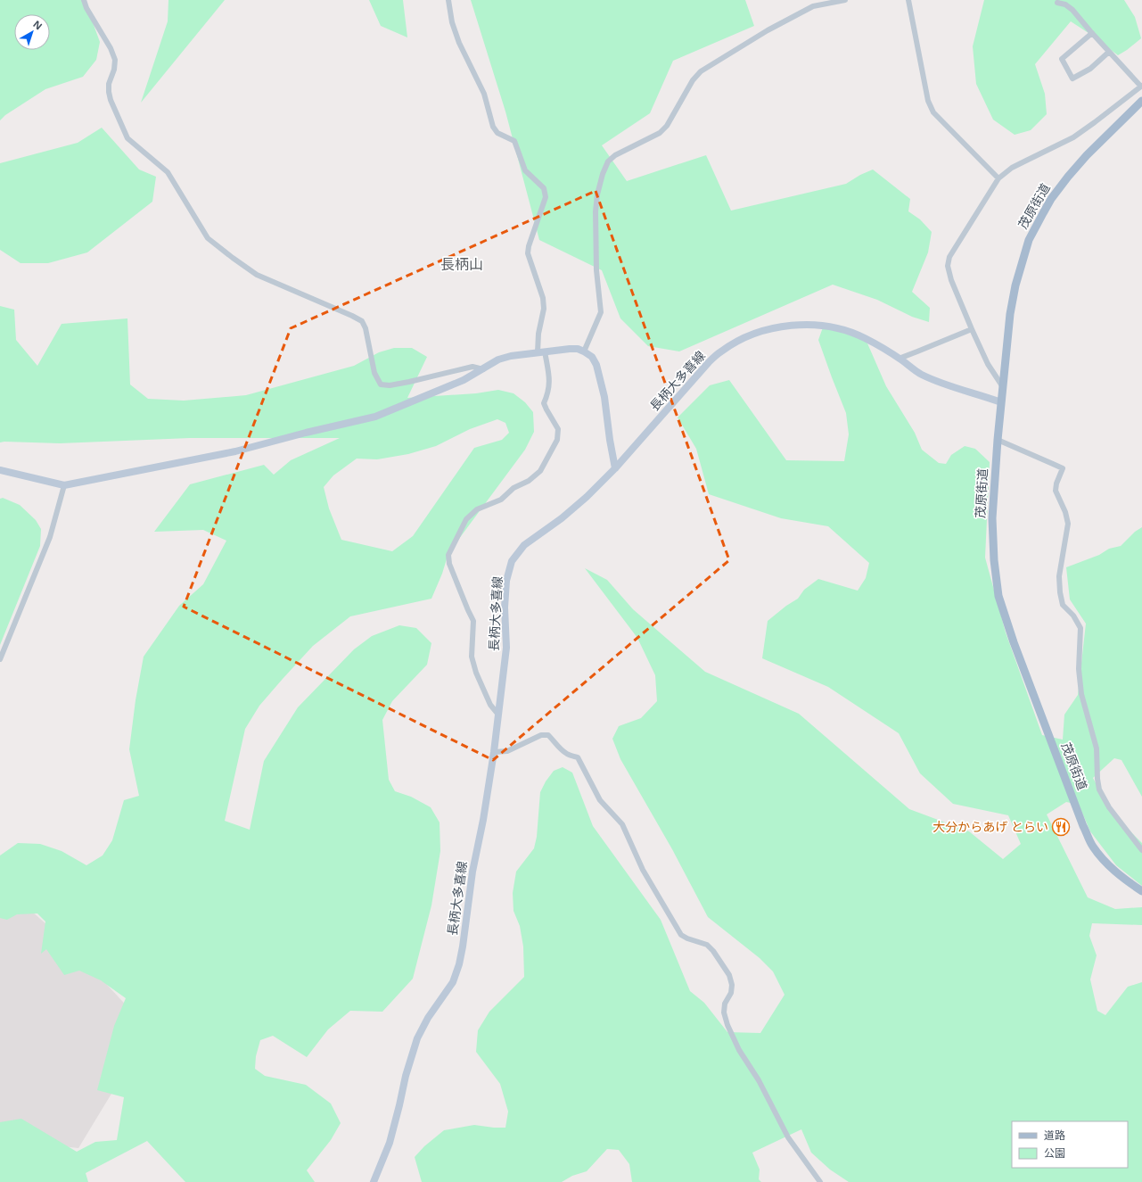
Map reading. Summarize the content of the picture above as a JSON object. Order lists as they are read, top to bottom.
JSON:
{
  "streets": {
    "main road": ["茂原街道", "長柄大多喜線"]
  },
  "crossings": [
    ["茂原街道", "長柄大多喜線"]
  ],
  "districts": ["長柄山"],
  "places": {
    "restaurant": ["大分からあげ とらい"]
  },
  "legend": ["道路", "公園"],
  "north": "top right"
}
